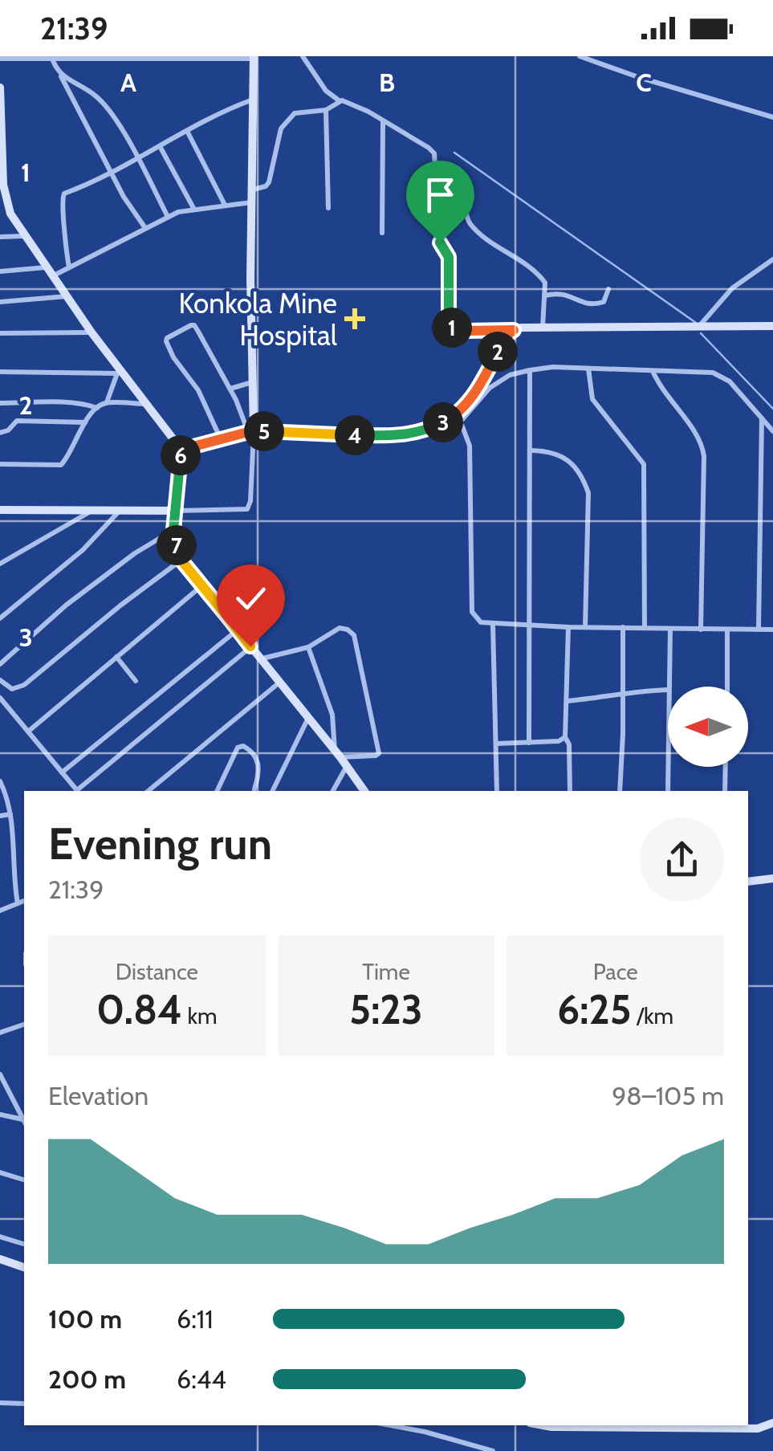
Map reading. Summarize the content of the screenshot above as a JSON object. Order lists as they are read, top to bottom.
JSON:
{
  "places": {
    "health": ["Konkola Mine Hospital"]
  },
  "north": "left",
  "page": {
    "status": "21:39",
    "pins": [
      "1",
      "2",
      "3",
      "5",
      "4",
      "6",
      "7"
    ],
    "heading": ["Evening run", "21:39"],
    "stats": [
      ["Distance", "0.84 km"],
      ["Time", "5:23"],
      ["Pace", "6:25 /km"]
    ],
    "chart": ["Elevation", "98–105 m"],
    "list": [
      {
        "name": "100 m",
        "note": "6:11"
      },
      {
        "name": "200 m",
        "note": "6:44"
      }
    ]
  },
  "grid": {
    "columns": ["A", "B", "C"],
    "rows": ["1", "2", "3"]
  }
}
